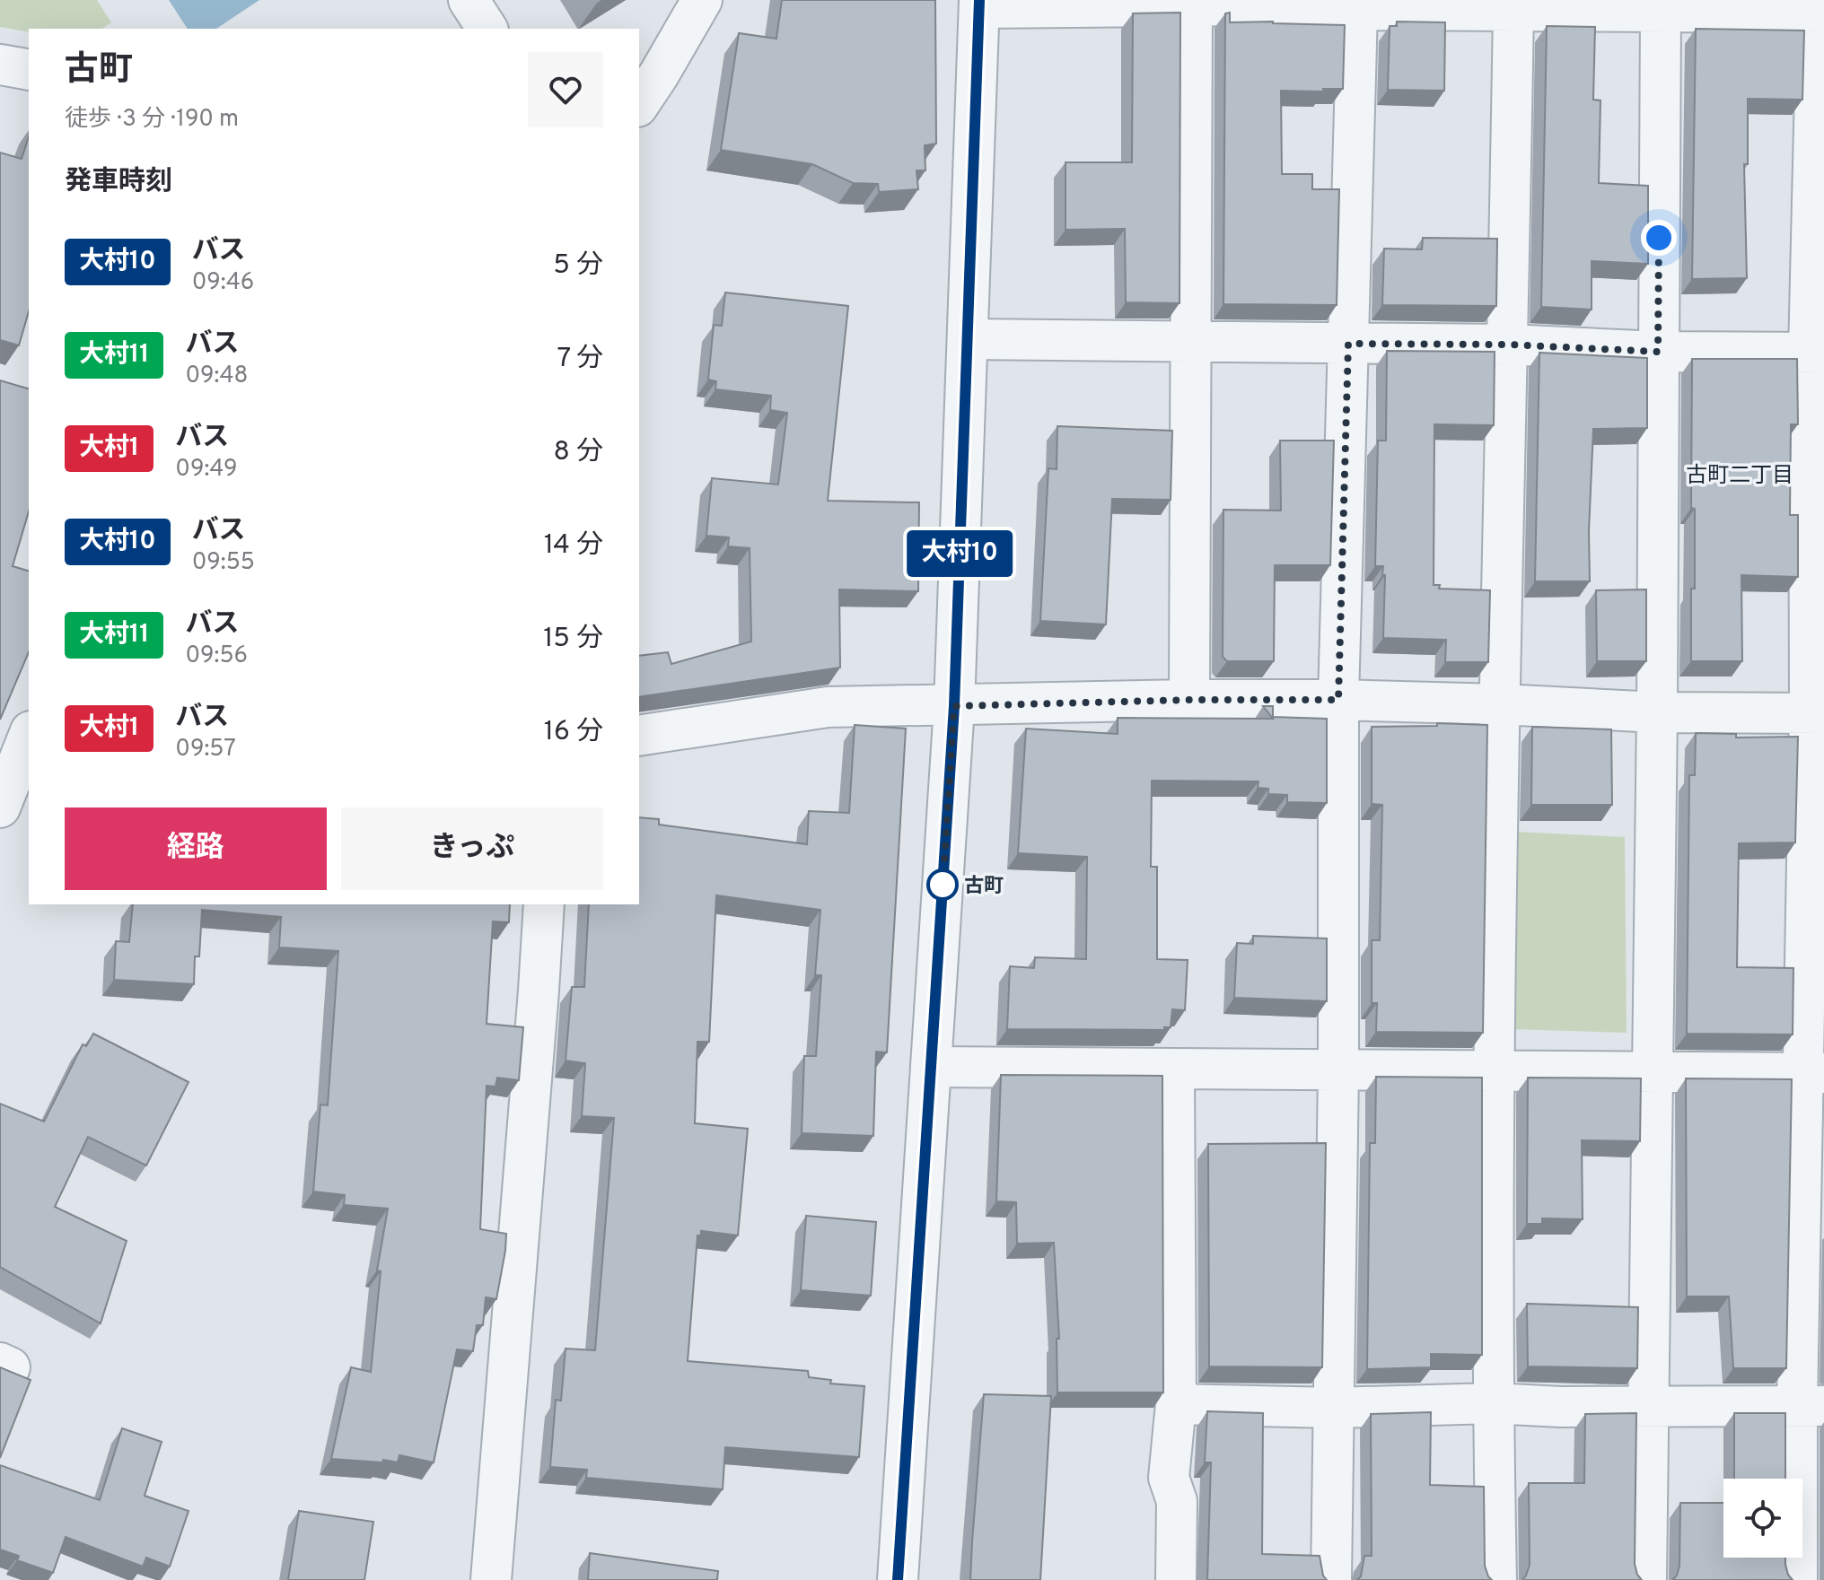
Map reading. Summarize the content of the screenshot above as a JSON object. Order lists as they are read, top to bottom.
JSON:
{
  "districts": ["古町二丁目"],
  "places": ["古町"],
  "lines": ["bus line 大村10"],
  "page": {
    "on_map": "大村10",
    "heading": [
      ["古町", "徒歩 · 3 分 · 190 m"],
      "発車時刻"
    ],
    "list": [
      {
        "mark": "大村10",
        "name": "バス",
        "note": "09:46",
        "value": "5 分"
      },
      {
        "mark": "大村11",
        "name": "バス",
        "note": "09:48",
        "value": "7 分"
      },
      {
        "mark": "大村1",
        "name": "バス",
        "note": "09:49",
        "value": "8 分"
      },
      {
        "mark": "大村10",
        "name": "バス",
        "note": "09:55",
        "value": "14 分"
      },
      {
        "mark": "大村11",
        "name": "バス",
        "note": "09:56",
        "value": "15 分"
      },
      {
        "mark": "大村1",
        "name": "バス",
        "note": "09:57",
        "value": "16 分"
      }
    ],
    "buttons": ["経路", "きっぷ"]
  }
}
